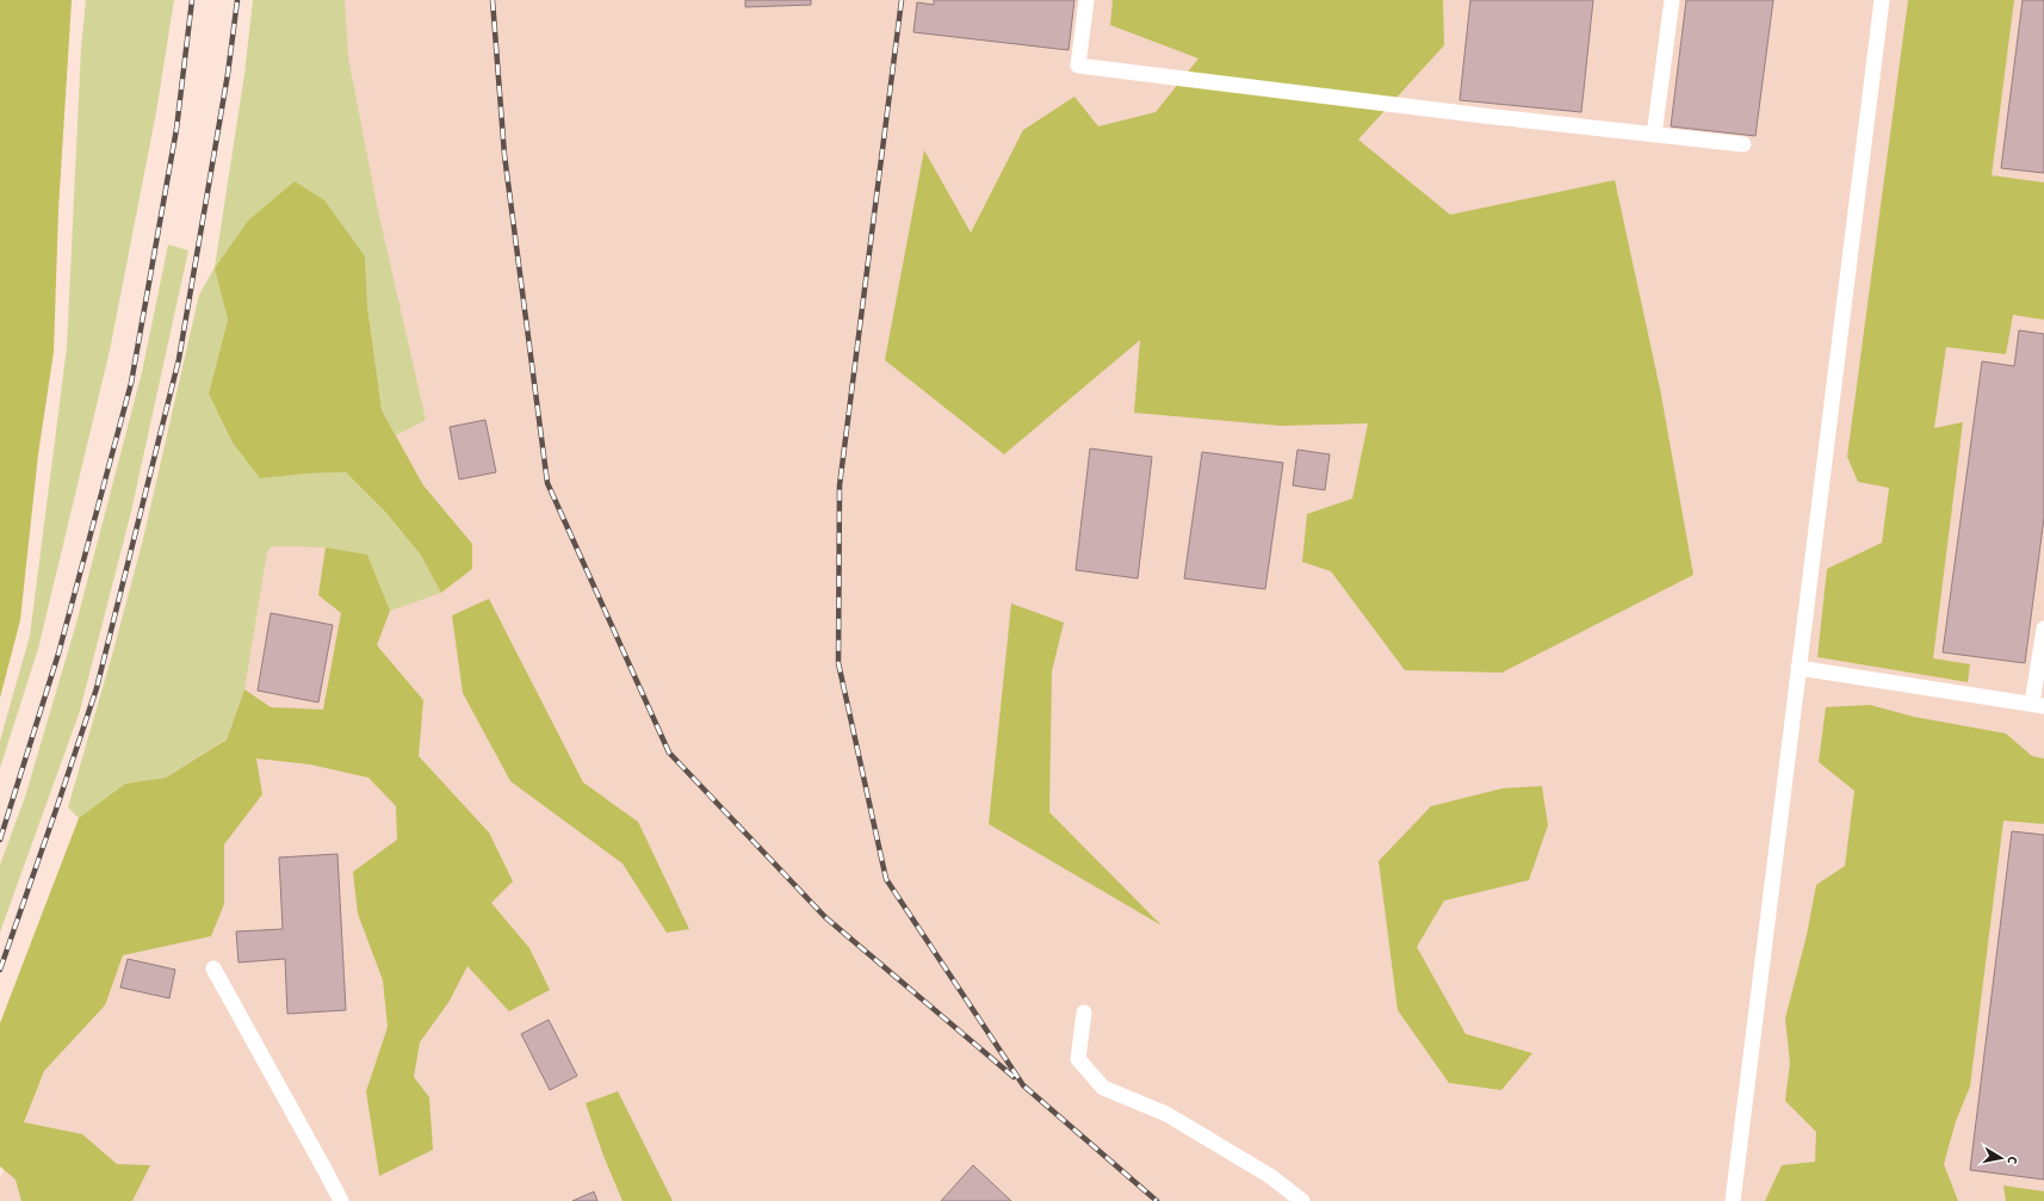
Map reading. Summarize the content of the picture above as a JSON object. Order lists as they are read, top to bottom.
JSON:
{
  "north": "right"
}
